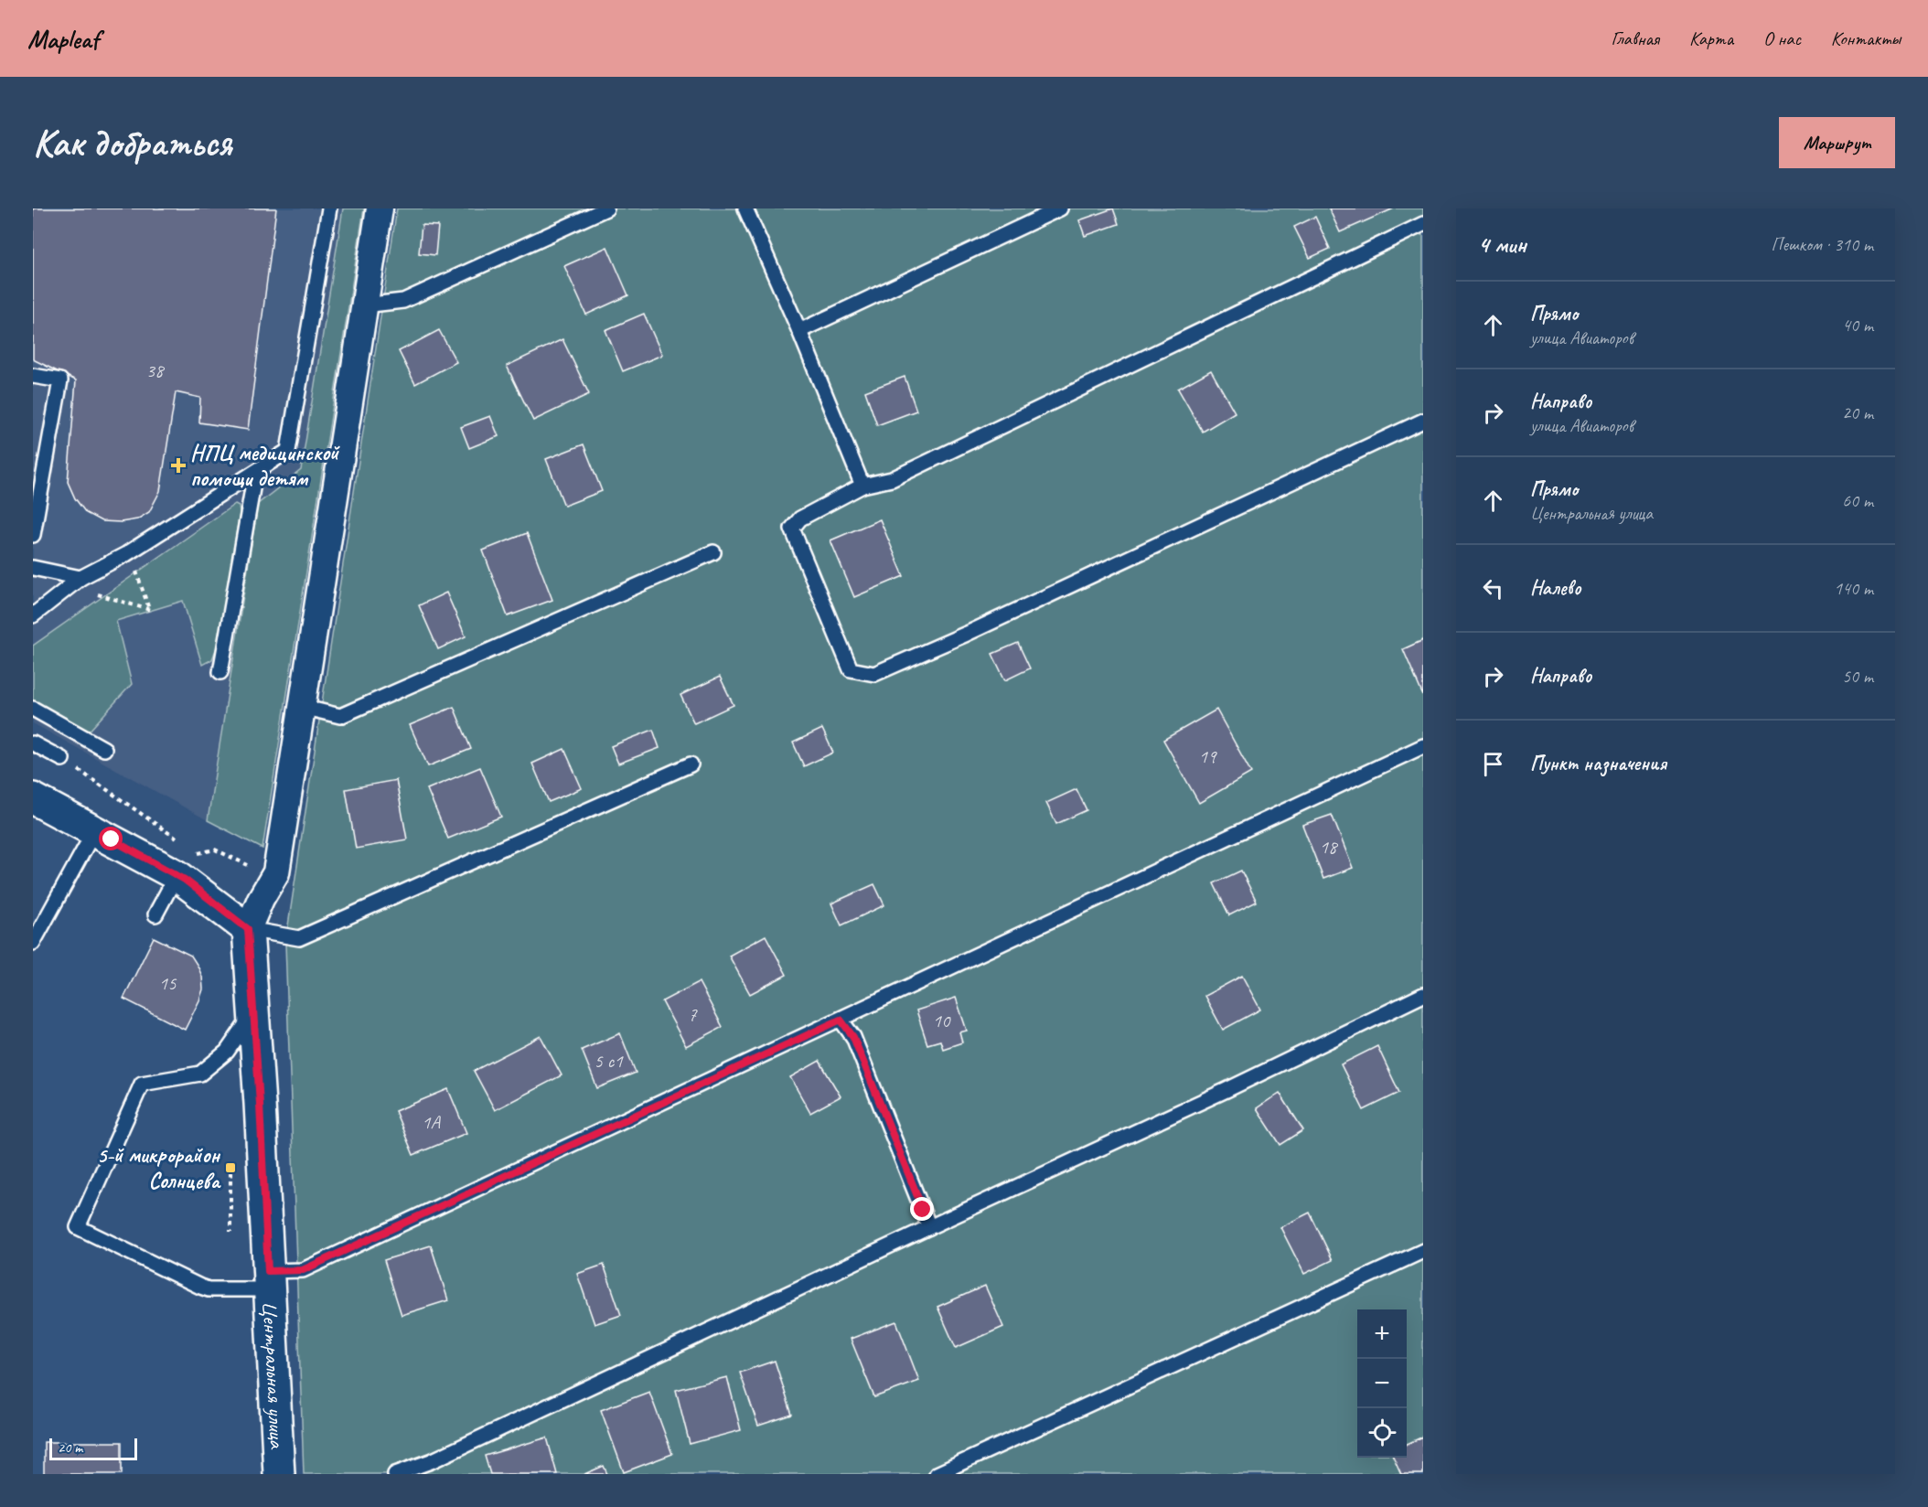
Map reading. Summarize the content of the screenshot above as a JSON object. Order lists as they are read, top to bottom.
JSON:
{
  "streets": {
    "street": ["Центральная улица"]
  },
  "places": {
    "health": ["НПЦ медицинской помощи детям"],
    "transit": ["5-й микрорайон Солнцева"]
  },
  "house_numbers": [
    "38",
    "19",
    "18",
    "15",
    "7",
    "10",
    "5 с1",
    "1А"
  ],
  "scale_bar": "20 m",
  "page": {
    "header": "Mapleaf",
    "nav": [
      "Главная",
      "Карта",
      "О нас",
      "Контакты"
    ],
    "buttons": "Маршрут",
    "title": "Как добраться",
    "heading": ["4 мин", "Пешком · 310 m"],
    "list": [
      ["Прямо", "улица Авиаторов", "40 m"],
      ["Направо", "улица Авиаторов", "20 m"],
      ["Прямо", "Центральная улица", "60 m"],
      ["Налево", "140 m"],
      ["Направо", "50 m"],
      "Пункт назначения"
    ],
    "map_buttons": ["+", "−"],
    "scale": "20 m"
  }
}
